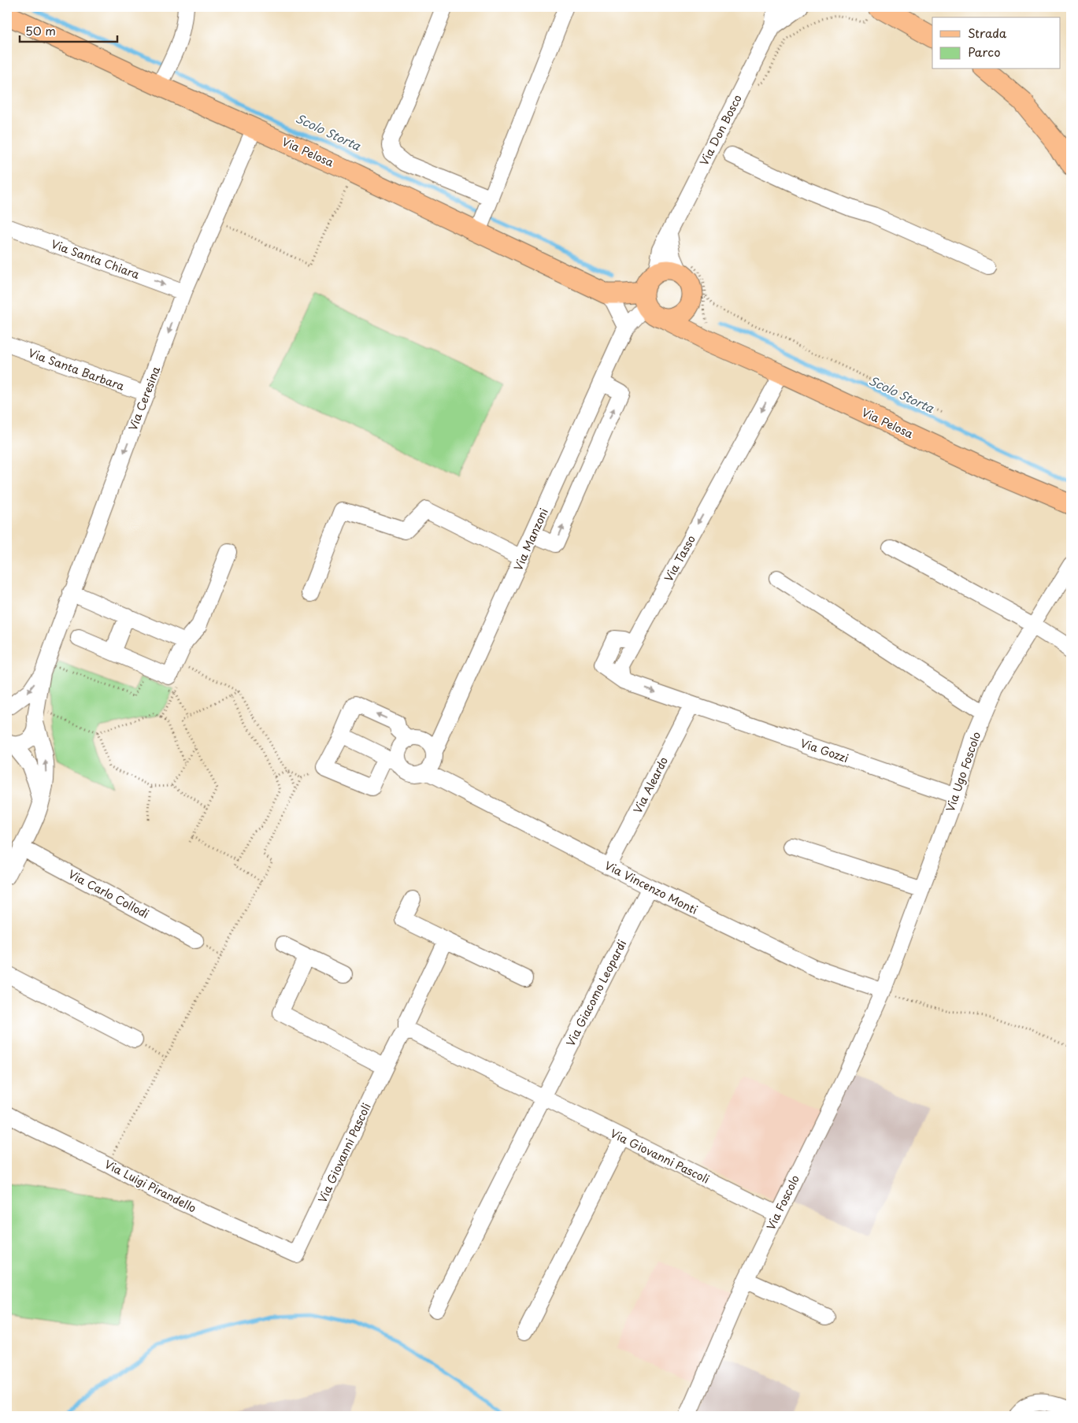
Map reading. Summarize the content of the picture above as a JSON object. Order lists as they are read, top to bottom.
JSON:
{
  "streets": {
    "main road": ["Via Pelosa"],
    "street": [
      "Via Don Bosco",
      "Via Santa Chiara",
      "Via Santa Barbara",
      "Via Ceresina",
      "Via Manzoni",
      "Via Tasso",
      "Via Gozzi",
      "Via Ugo Foscolo",
      "Via Aleardo",
      "Via Vincenzo Monti",
      "Via Carlo Collodi",
      "Via Giacomo Leopardi",
      "Via Giovanni Pascoli",
      "Via Luigi Pirandello",
      "Via Foscolo"
    ]
  },
  "crossings": [
    ["Via Don Bosco", "Via Pelosa"],
    ["Via Don Bosco", "Via Manzoni"],
    ["Via Pelosa", "Via Ceresina"],
    ["Via Pelosa", "Via Manzoni"],
    ["Via Pelosa", "Via Tasso"],
    ["Via Santa Chiara", "Via Ceresina"],
    ["Via Santa Barbara", "Via Ceresina"],
    ["Via Ceresina", "Via Carlo Collodi"],
    ["Via Manzoni", "Via Vincenzo Monti"],
    ["Via Tasso", "Via Gozzi"],
    ["Via Tasso", "Via Aleardo"],
    ["Via Gozzi", "Via Ugo Foscolo"],
    ["Via Gozzi", "Via Aleardo"],
    ["Via Ugo Foscolo", "Via Vincenzo Monti"],
    ["Via Ugo Foscolo", "Via Foscolo"],
    ["Via Aleardo", "Via Vincenzo Monti"],
    ["Via Vincenzo Monti", "Via Giacomo Leopardi"],
    ["Via Vincenzo Monti", "Via Foscolo"],
    ["Via Giacomo Leopardi", "Via Giovanni Pascoli"],
    ["Via Giovanni Pascoli", "Via Luigi Pirandello"],
    ["Via Giovanni Pascoli", "Via Foscolo"]
  ],
  "one_way": ["Via Santa Chiara", "Via Tasso"],
  "water": ["Scolo Storta"],
  "legend": ["Strada", "Parco"],
  "scale_bar": "50 m"
}
